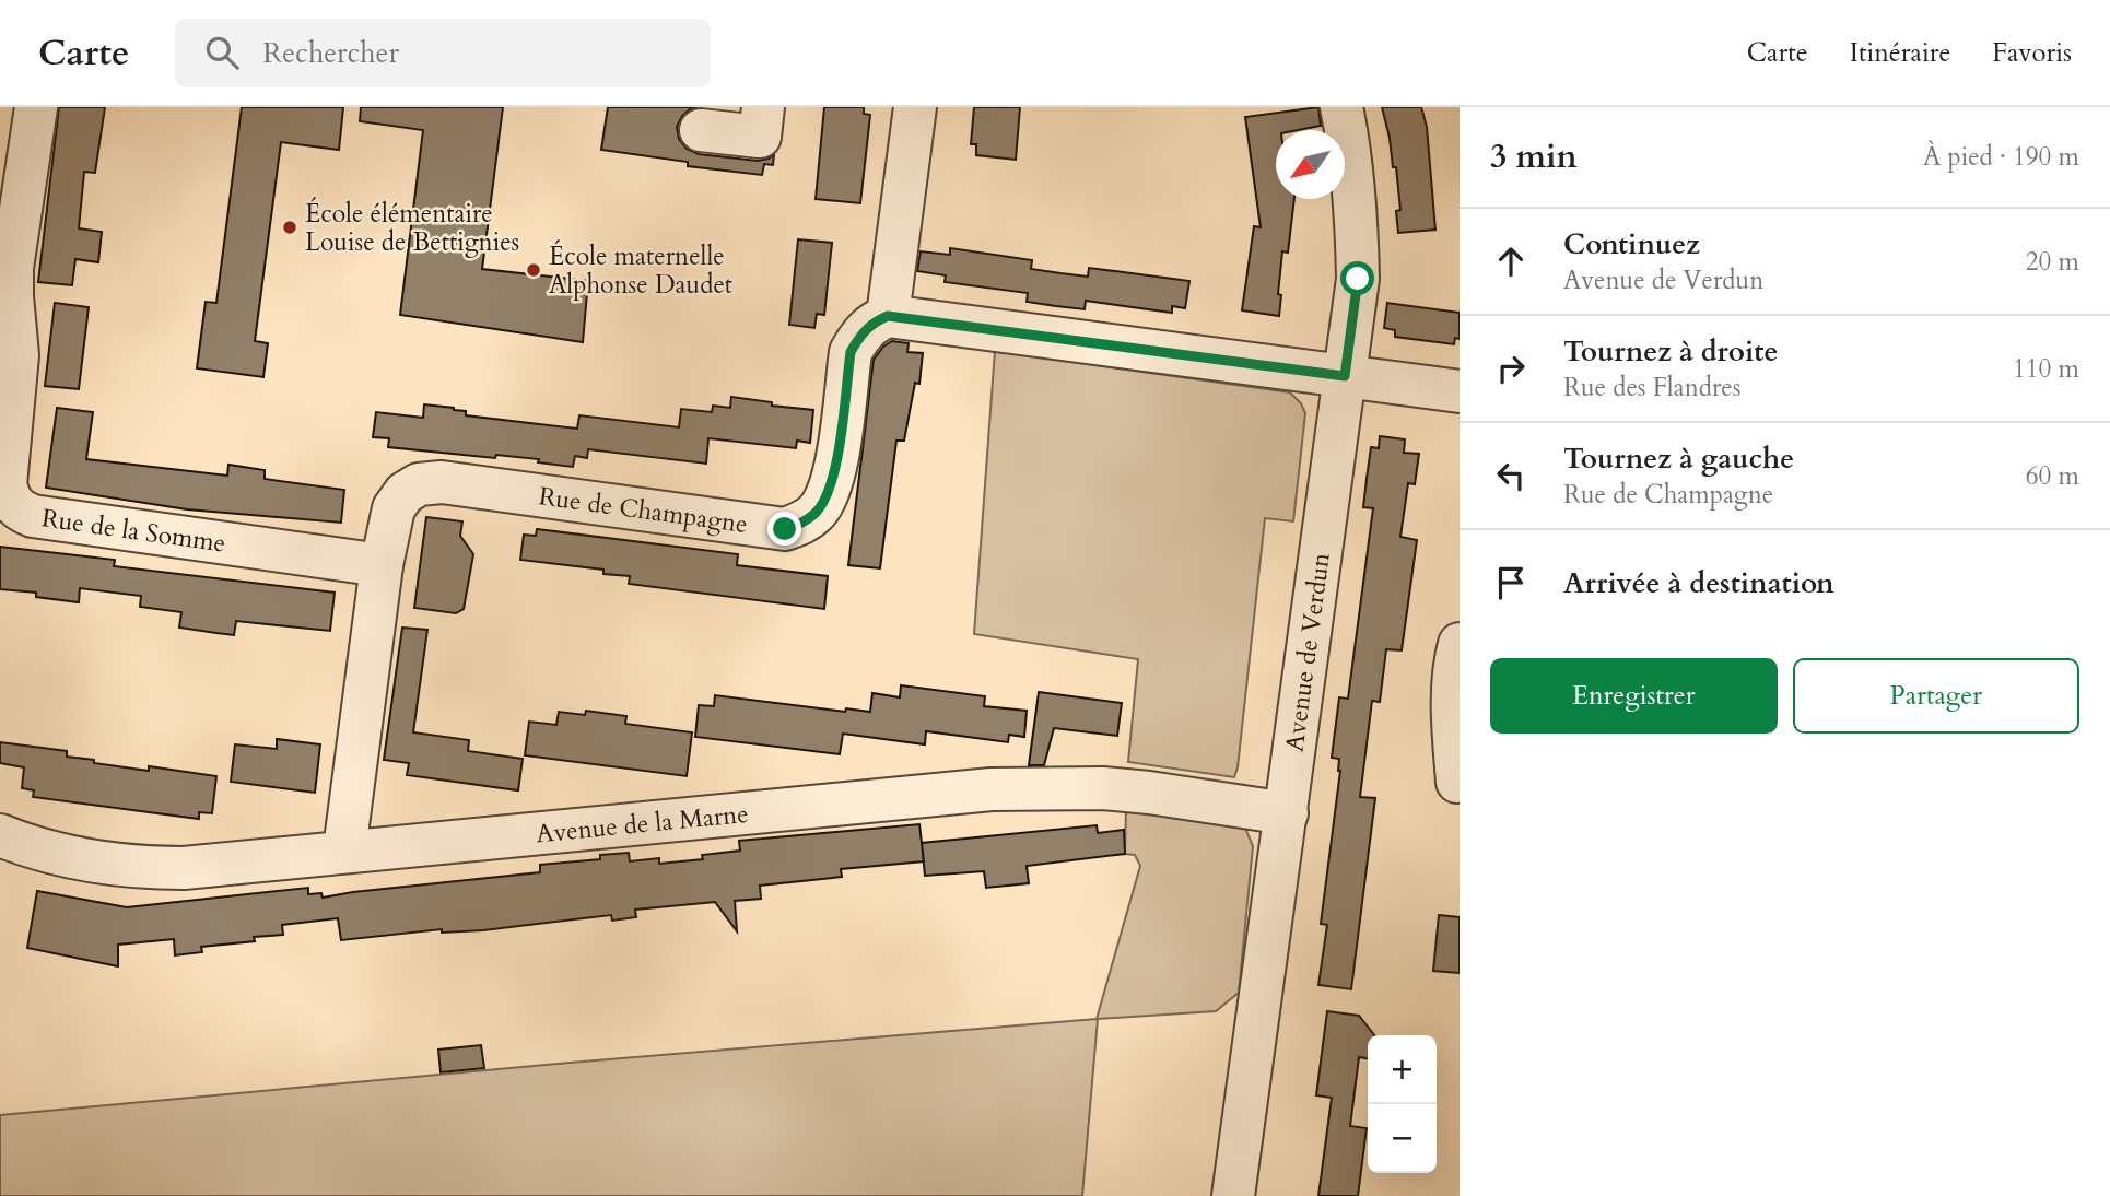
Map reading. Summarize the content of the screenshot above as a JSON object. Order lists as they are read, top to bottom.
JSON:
{
  "streets": {
    "street": [
      "Rue de Champagne",
      "Rue de la Somme",
      "Avenue de Verdun",
      "Avenue de la Marne"
    ]
  },
  "crossings": [
    ["Rue de Champagne", "Rue de la Somme"],
    ["Rue de Champagne", "Avenue de la Marne"],
    ["Avenue de Verdun", "Avenue de la Marne"]
  ],
  "places": ["École élémentaire Louise de Bettignies", "École maternelle Alphonse Daudet"],
  "north": "bottom left",
  "page": {
    "header": "Carte",
    "search": "Rechercher",
    "nav": ["Carte", "Itinéraire", "Favoris"],
    "heading": ["3 min", "À pied · 190 m"],
    "list": [
      ["Continuez", "Avenue de Verdun", "20 m"],
      ["Tournez à droite", "Rue des Flandres", "110 m"],
      ["Tournez à gauche", "Rue de Champagne", "60 m"],
      "Arrivée à destination"
    ],
    "buttons": ["Enregistrer", "Partager"],
    "map_buttons": ["+", "−"]
  }
}
